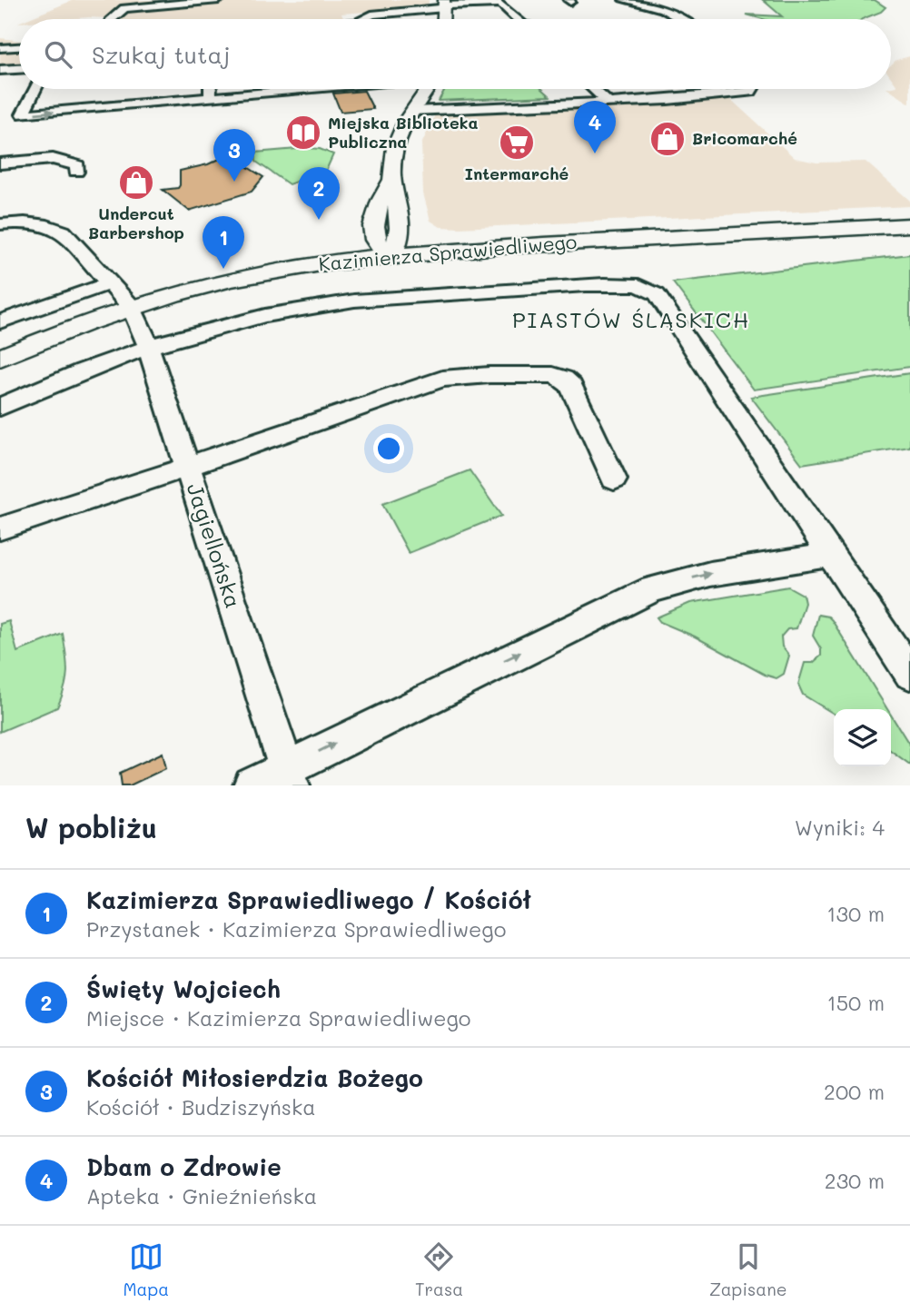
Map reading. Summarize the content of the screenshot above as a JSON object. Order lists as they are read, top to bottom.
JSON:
{
  "streets": {
    "street": ["Kazimierza Sprawiedliwego", "Jagiellońska"]
  },
  "crossings": [
    ["Kazimierza Sprawiedliwego", "Jagiellońska"]
  ],
  "districts": ["PIASTÓW ŚLĄSKICH"],
  "places": {
    "library": ["Miejska Biblioteka Publiczna"],
    "shop": ["Bricomarché", "Undercut Barbershop"],
    "supermarket": ["Intermarché"]
  },
  "page": {
    "search": "Szukaj tutaj",
    "pins": [
      "4",
      "3",
      "2",
      "1"
    ],
    "heading": ["W pobliżu", "Wyniki: 4"],
    "list": [
      {
        "mark": "1",
        "name": "Kazimierza Sprawiedliwego / Kościół",
        "note": "Przystanek · Kazimierza Sprawiedliwego",
        "value": "130 m"
      },
      {
        "mark": "2",
        "name": "Święty Wojciech",
        "note": "Miejsce · Kazimierza Sprawiedliwego",
        "value": "150 m"
      },
      {
        "mark": "3",
        "name": "Kościół Miłosierdzia Bożego",
        "note": "Kościół · Budziszyńska",
        "value": "200 m"
      },
      {
        "mark": "4",
        "name": "Dbam o Zdrowie",
        "note": "Apteka · Gnieźnieńska",
        "value": "230 m"
      }
    ],
    "nav": ["Mapa", "Trasa", "Zapisane"]
  }
}
